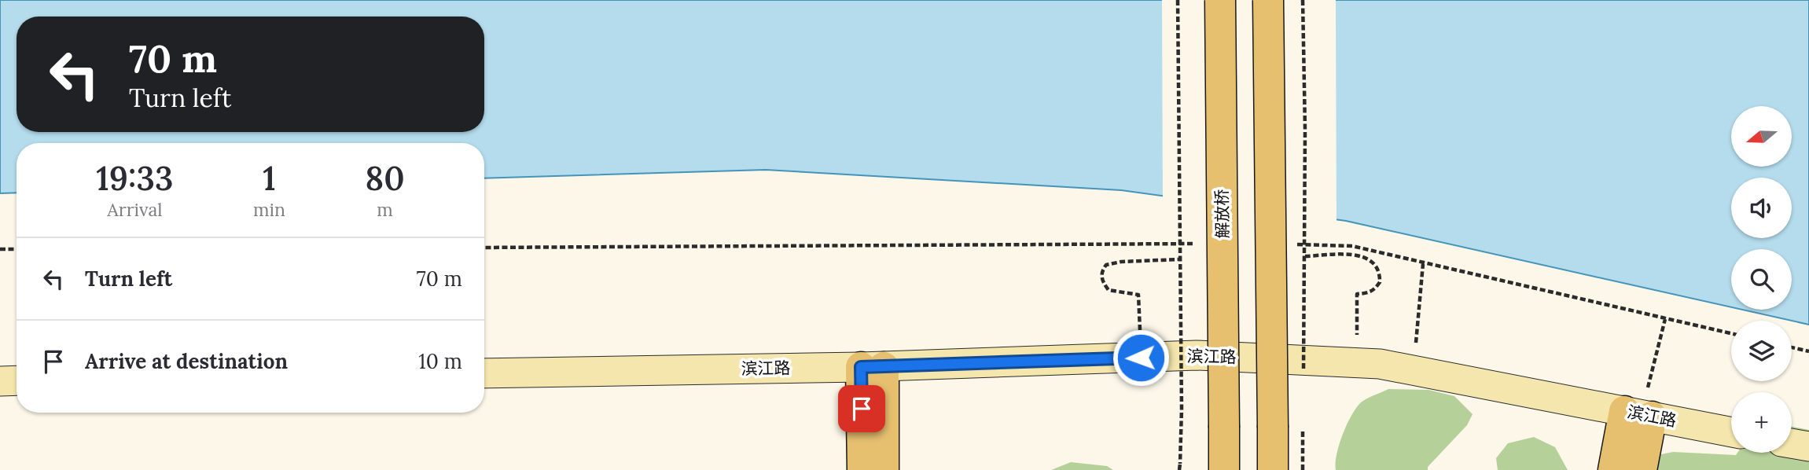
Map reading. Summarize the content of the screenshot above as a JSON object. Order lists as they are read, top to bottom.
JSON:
{
  "streets": {
    "main road": ["解放桥", "滨江路"]
  },
  "north": "left",
  "page": {
    "turn": ["70 m", "Turn left"],
    "map_buttons": "+",
    "eta": [
      "19:33",
      "Arrival",
      "1",
      "min",
      "80",
      "m"
    ],
    "list": [
      {
        "name": "Turn left",
        "value": "70 m"
      },
      {
        "name": "Arrive at destination",
        "value": "10 m"
      }
    ]
  }
}
